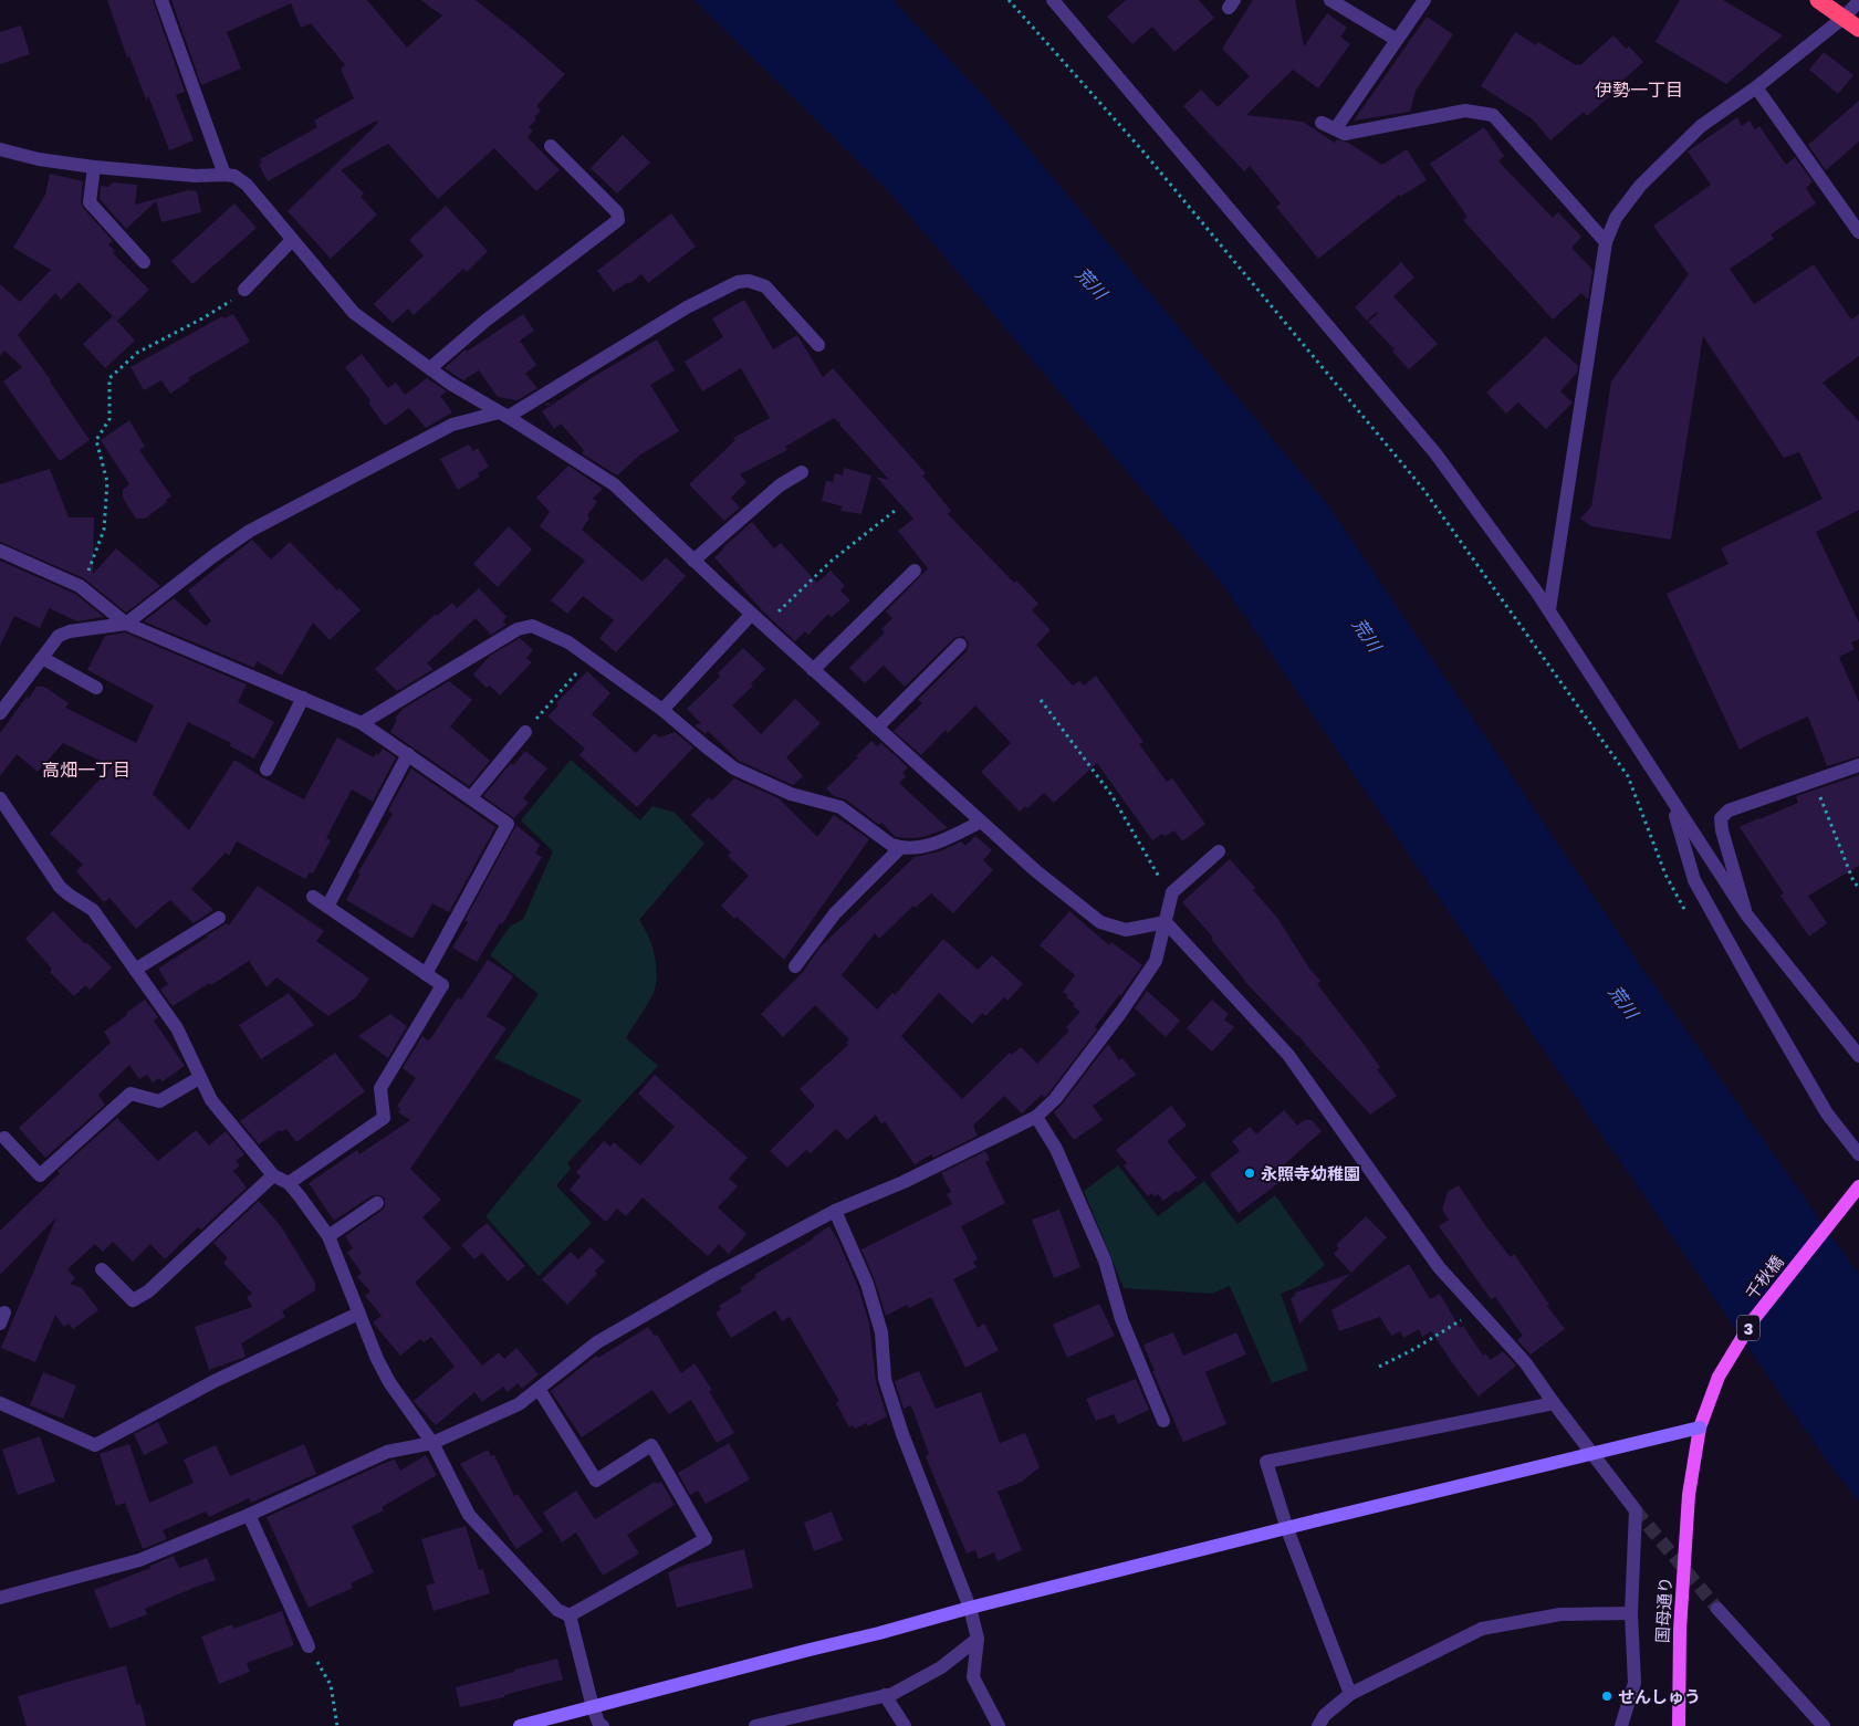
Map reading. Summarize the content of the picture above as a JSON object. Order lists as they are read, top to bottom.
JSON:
{
  "streets": {
    "main road": ["千秋橋", "3", "国母通り"]
  },
  "crossings": [
    ["千秋橋", "国母通り"]
  ],
  "districts": ["伊勢一丁目", "高畑一丁目"],
  "water": ["荒川"],
  "places": ["永照寺幼稚園", "せんしゅう"]
}
